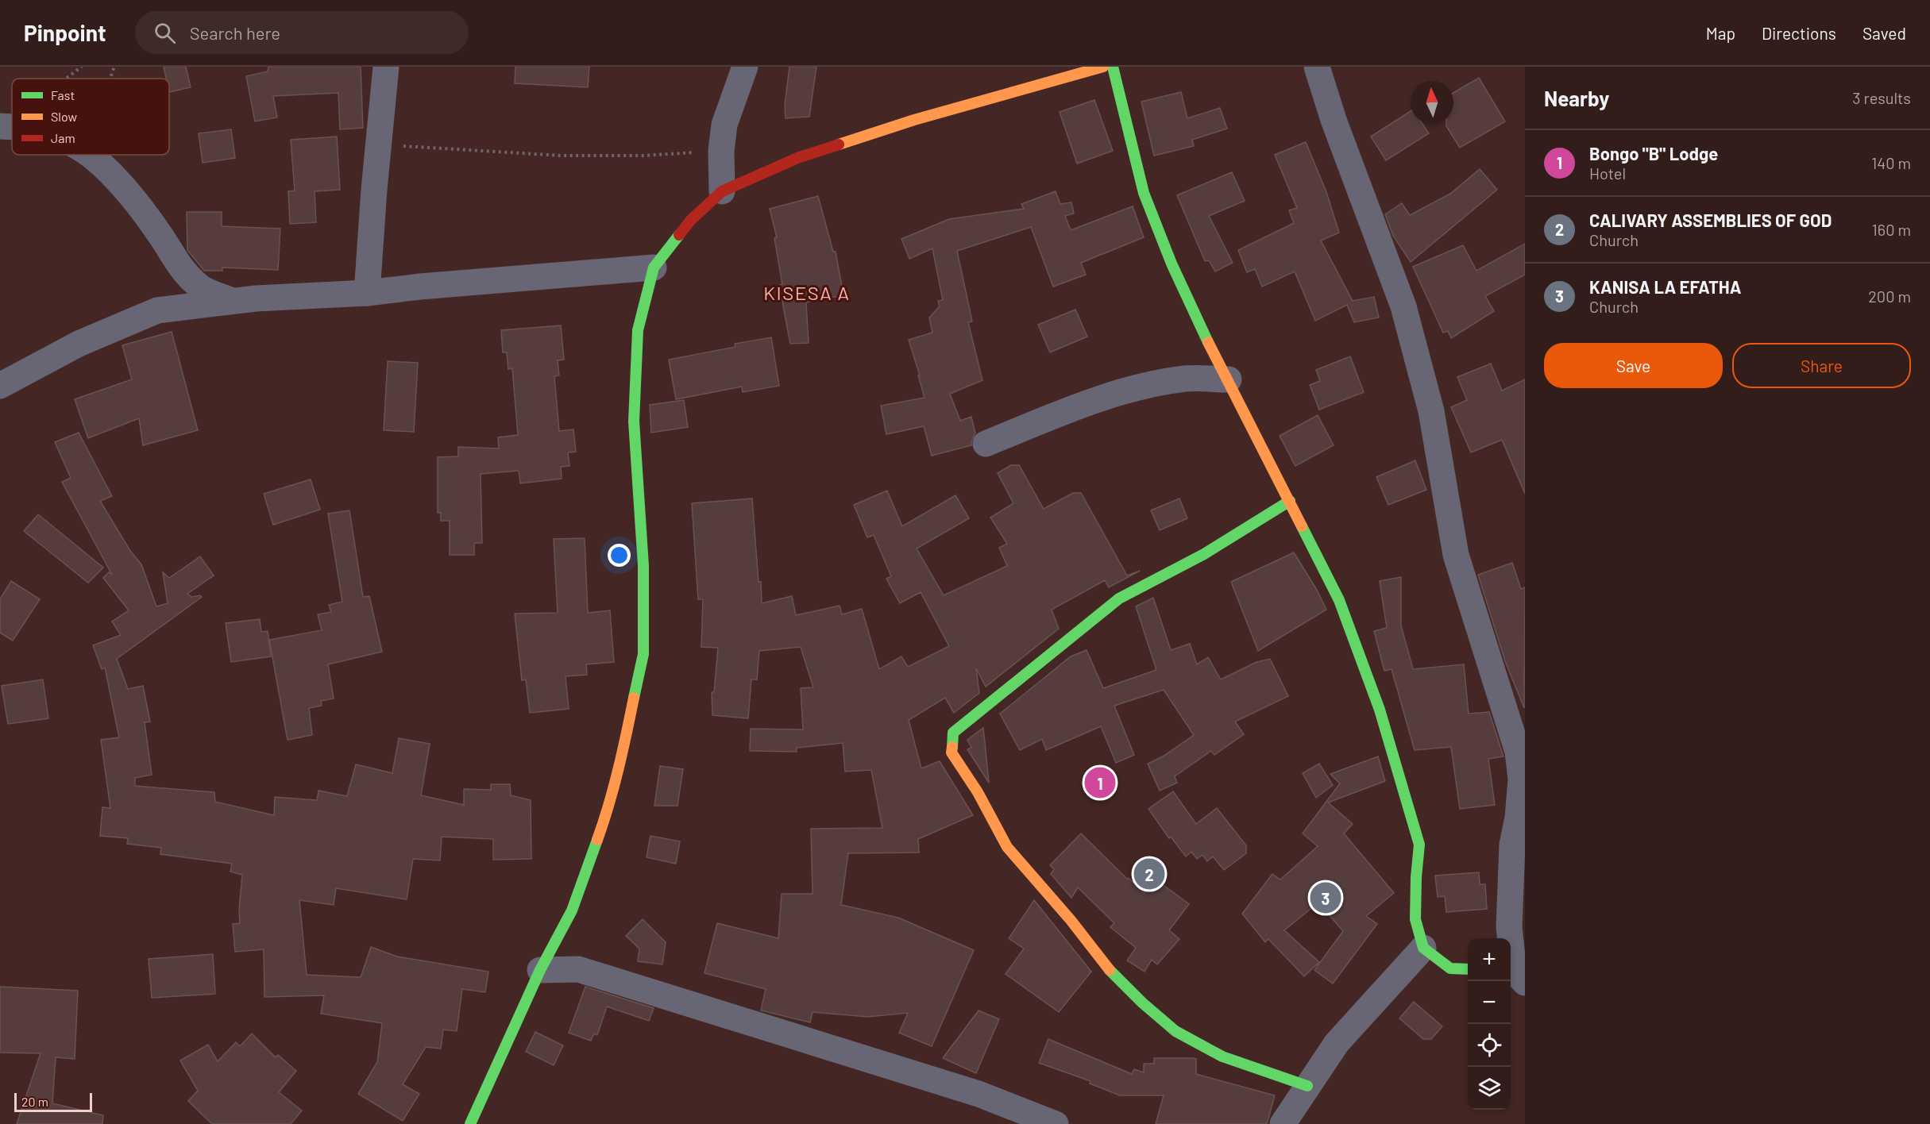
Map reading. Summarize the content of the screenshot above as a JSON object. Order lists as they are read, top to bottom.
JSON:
{
  "districts": ["KISESA A"],
  "legend": ["Fast", "Slow", "Jam"],
  "scale_bar": "20 m",
  "north": "top",
  "page": {
    "header": "Pinpoint",
    "search": "Search here",
    "nav": ["Map", "Directions", "Saved"],
    "heading": ["Nearby", "3 results"],
    "list": [
      {
        "mark": "1",
        "name": "Bongo \"B\" Lodge",
        "note": "Hotel",
        "value": "140 m"
      },
      {
        "mark": "2",
        "name": "CALIVARY ASSEMBLIES OF GOD",
        "note": "Church",
        "value": "160 m"
      },
      {
        "mark": "3",
        "name": "KANISA LA EFATHA",
        "note": "Church",
        "value": "200 m"
      }
    ],
    "buttons": ["Save", "Share"],
    "pins": ["1", "2", "3"],
    "map_buttons": ["+", "−"],
    "scale": "20 m"
  }
}
